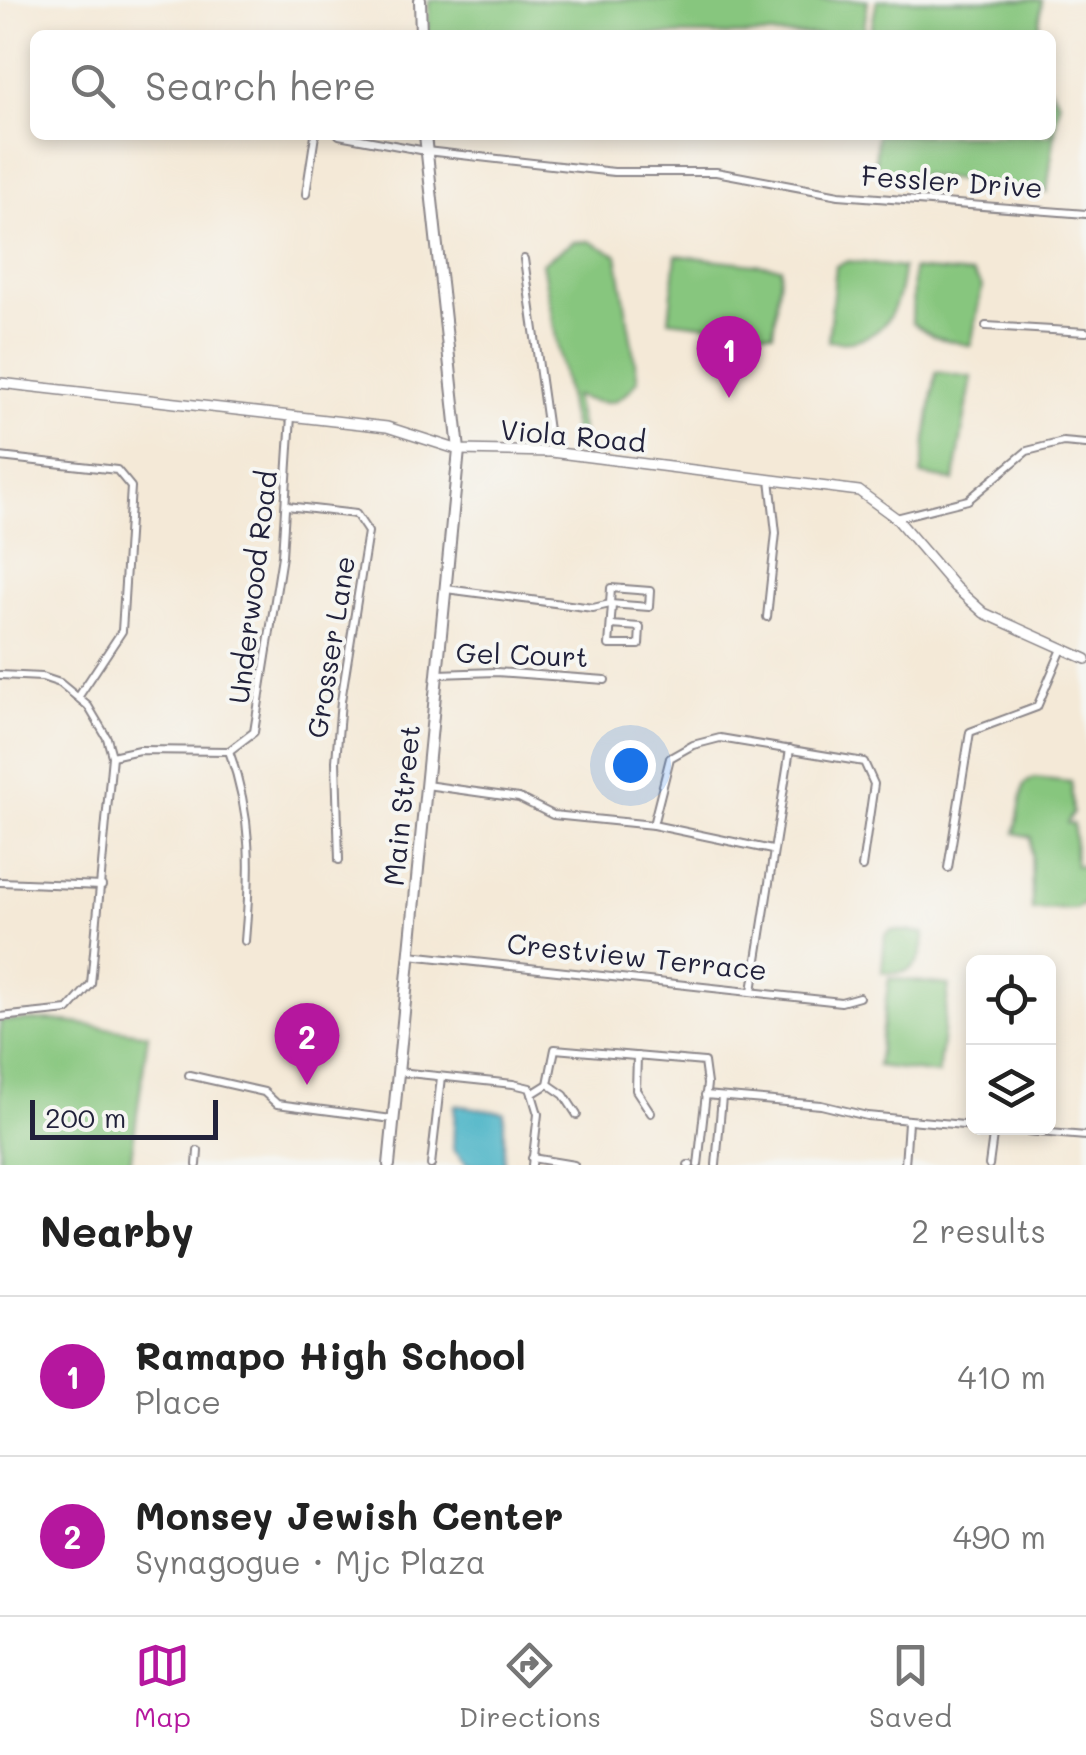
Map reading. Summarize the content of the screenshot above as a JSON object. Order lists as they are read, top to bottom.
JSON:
{
  "streets": {
    "main road": ["Main Street"],
    "street": [
      "Fessler Drive",
      "Viola Road",
      "Underwood Road",
      "Grosser Lane",
      "Gel Court",
      "Crestview Terrace"
    ]
  },
  "crossings": [
    ["Fessler Drive", "Main Street"],
    ["Viola Road", "Underwood Road"],
    ["Viola Road", "Main Street"],
    ["Underwood Road", "Grosser Lane"],
    ["Gel Court", "Main Street"],
    ["Main Street", "Crestview Terrace"]
  ],
  "scale_bar": "200 m",
  "page": {
    "search": "Search here",
    "pins": ["1", "2"],
    "scale": "200 m",
    "heading": ["Nearby", "2 results"],
    "list": [
      {
        "mark": "1",
        "name": "Ramapo High School",
        "note": "Place",
        "value": "410 m"
      },
      {
        "mark": "2",
        "name": "Monsey Jewish Center",
        "note": "Synagogue · Mjc Plaza",
        "value": "490 m"
      }
    ],
    "nav": ["Map", "Directions", "Saved"]
  }
}
